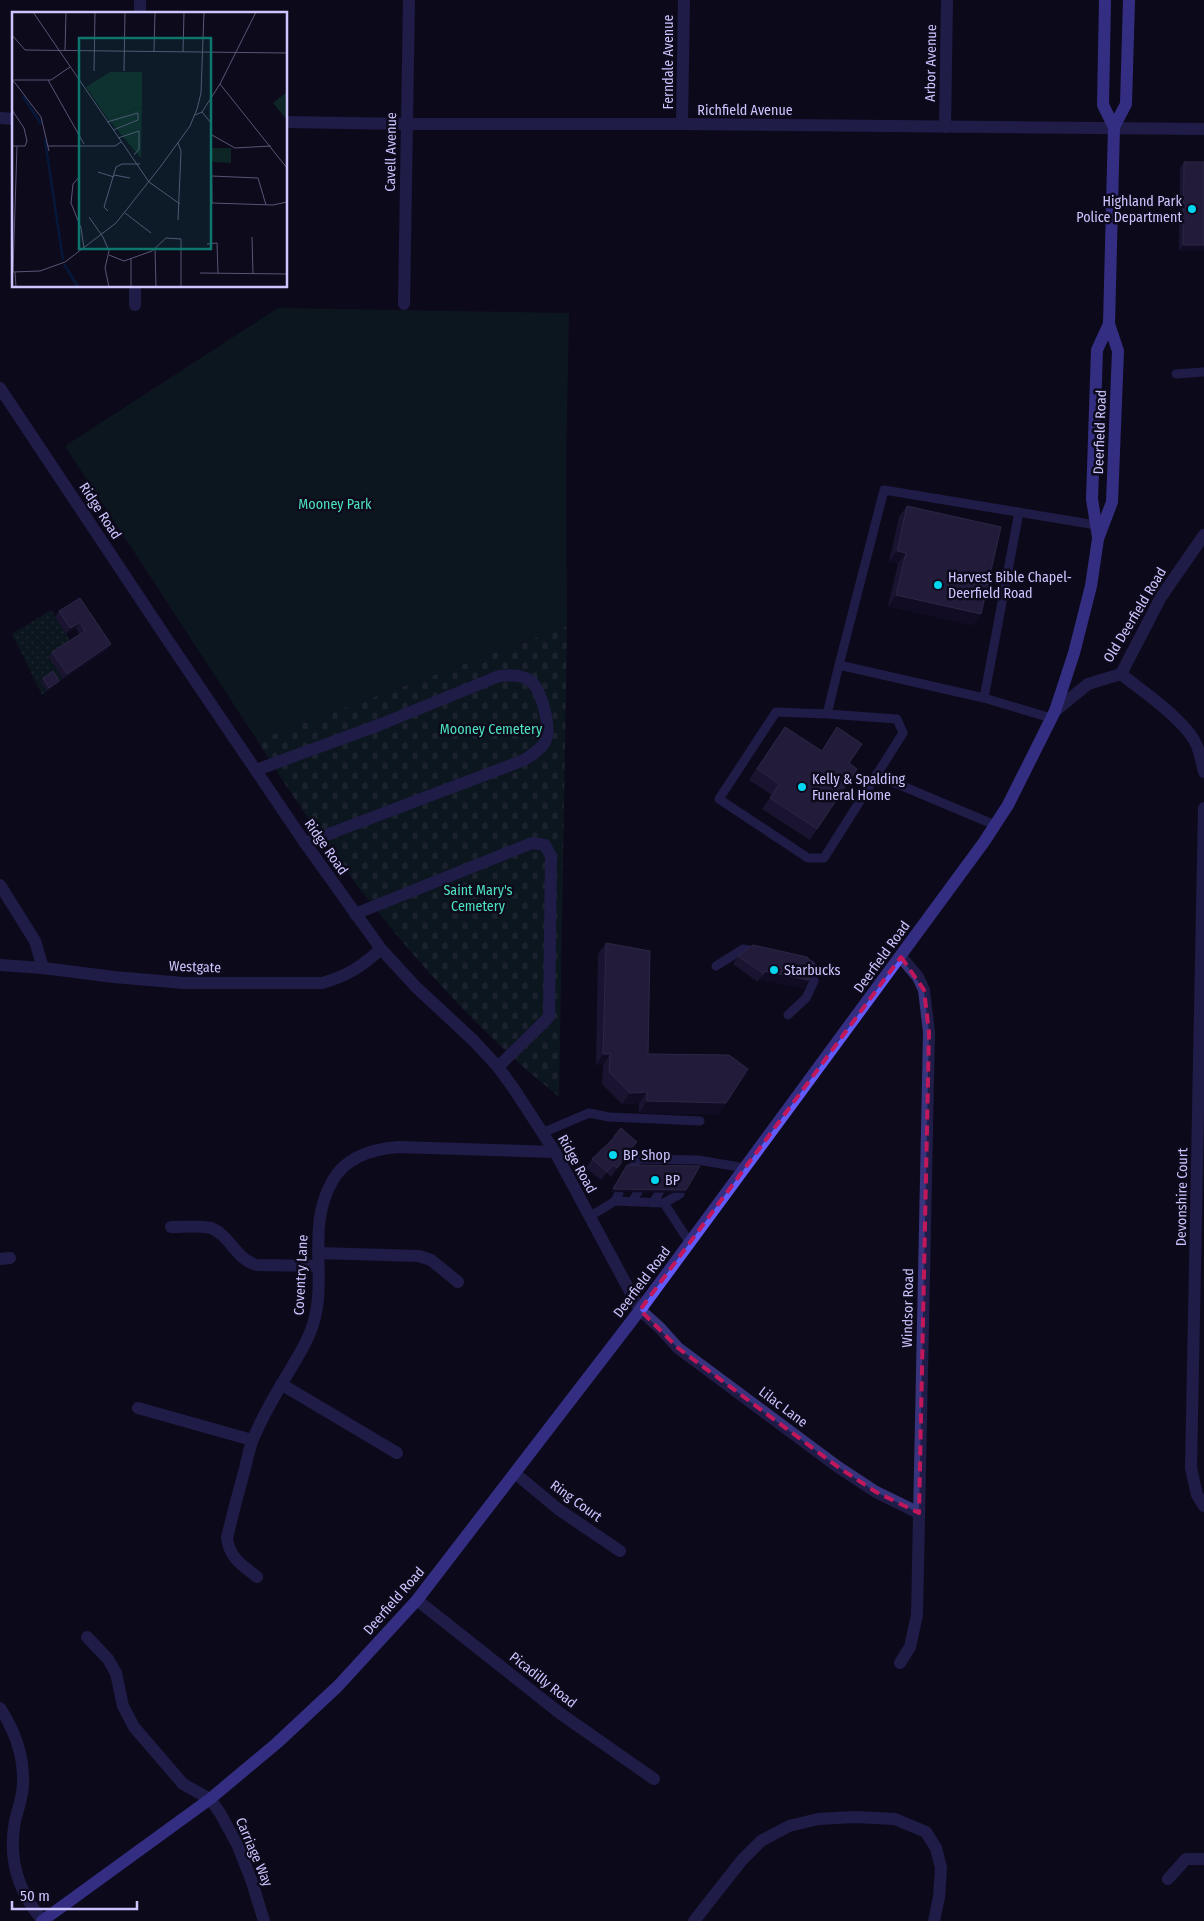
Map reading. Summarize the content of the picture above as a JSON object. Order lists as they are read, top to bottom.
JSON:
{
  "streets": {
    "main road": ["Deerfield Road"],
    "street": [
      "Ferndale Avenue",
      "Arbor Avenue",
      "Richfield Avenue",
      "Cavell Avenue",
      "Ridge Road",
      "Old Deerfield Road",
      "Westgate",
      "Devonshire Court",
      "Coventry Lane",
      "Windsor Road",
      "Lilac Lane",
      "Ring Court",
      "Picadilly Road",
      "Carriage Way"
    ]
  },
  "crossings": [
    ["Ferndale Avenue", "Richfield Avenue"],
    ["Arbor Avenue", "Richfield Avenue"],
    ["Richfield Avenue", "Cavell Avenue"],
    ["Richfield Avenue", "Deerfield Road"],
    ["Deerfield Road", "Ridge Road"],
    ["Deerfield Road", "Old Deerfield Road"],
    ["Deerfield Road", "Windsor Road"],
    ["Deerfield Road", "Lilac Lane"],
    ["Deerfield Road", "Ring Court"],
    ["Deerfield Road", "Picadilly Road"],
    ["Deerfield Road", "Carriage Way"],
    ["Ridge Road", "Westgate"],
    ["Ridge Road", "Coventry Lane"],
    ["Ridge Road", "Lilac Lane"],
    ["Windsor Road", "Lilac Lane"]
  ],
  "parks": ["Mooney Park", "Mooney Cemetery", "Saint Mary's Cemetery"],
  "places": [
    "Highland Park Police Department",
    "Harvest Bible Chapel- Deerfield Road",
    "Kelly & Spalding Funeral Home",
    "Starbucks",
    "BP Shop",
    "BP"
  ],
  "scale_bar": "50 m"
}
